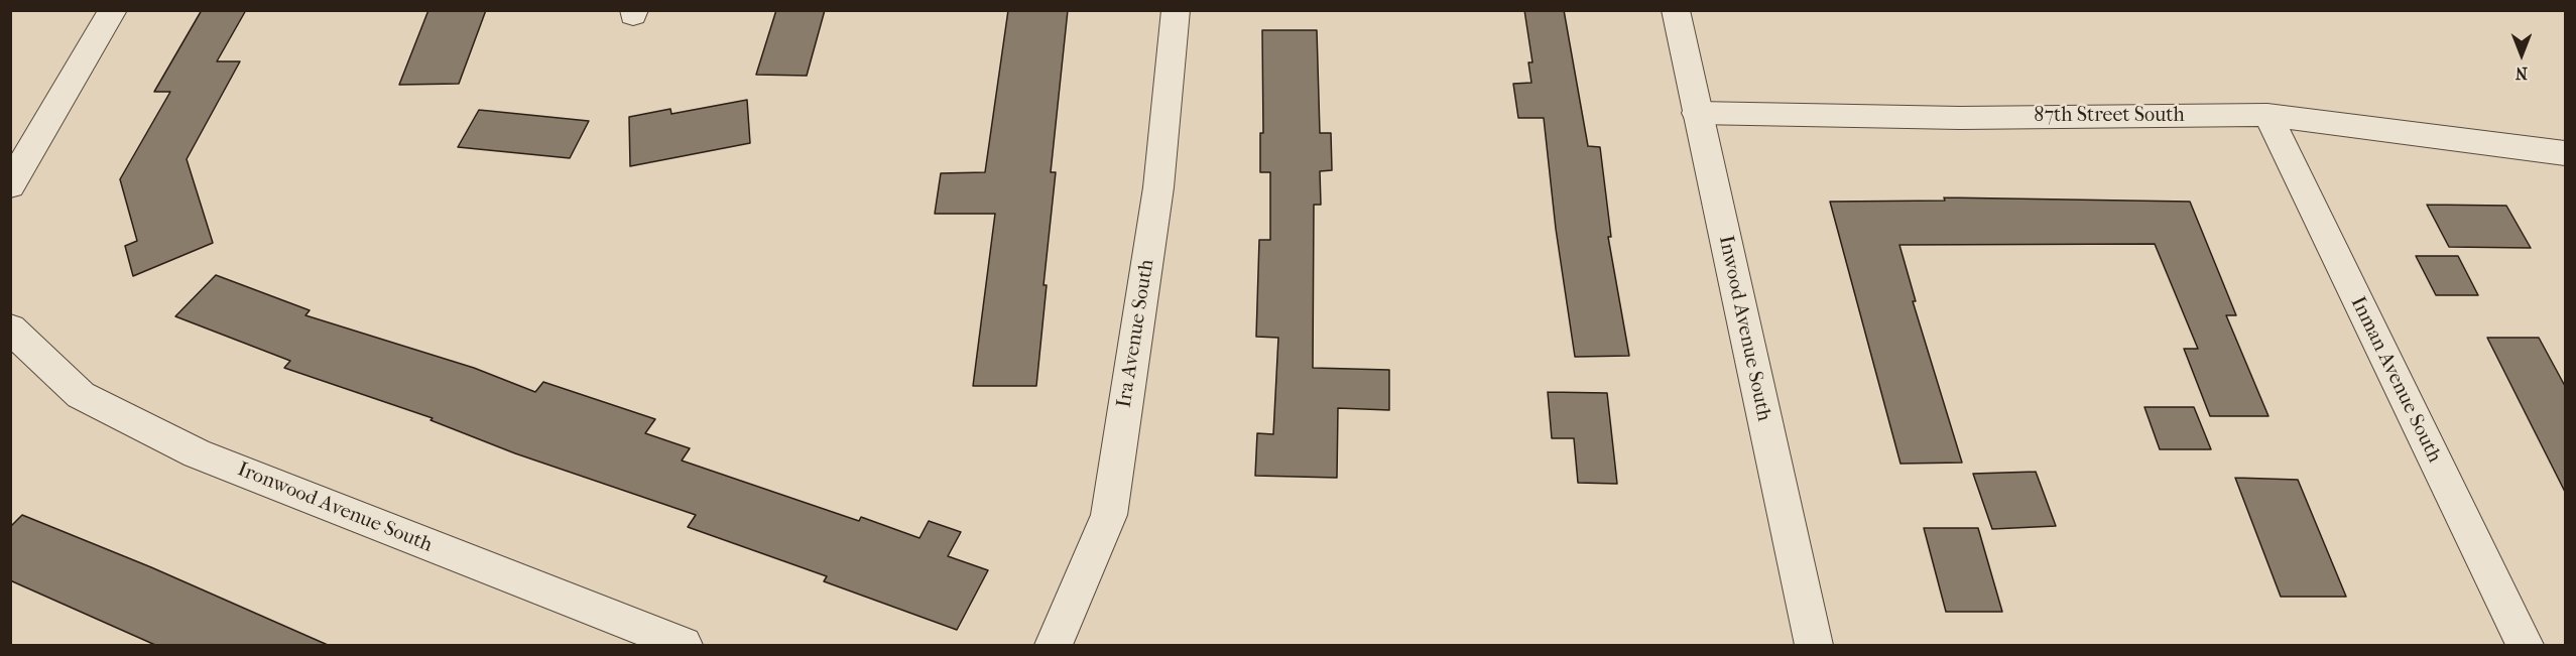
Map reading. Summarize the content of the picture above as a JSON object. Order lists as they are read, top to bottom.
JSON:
{
  "streets": {
    "street": [
      "87th Street South",
      "Inwood Avenue South",
      "Ira Avenue South",
      "Inman Avenue South",
      "Ironwood Avenue South"
    ]
  },
  "crossings": [
    ["87th Street South", "Inwood Avenue South"],
    ["87th Street South", "Inman Avenue South"]
  ],
  "north": "bottom"
}
